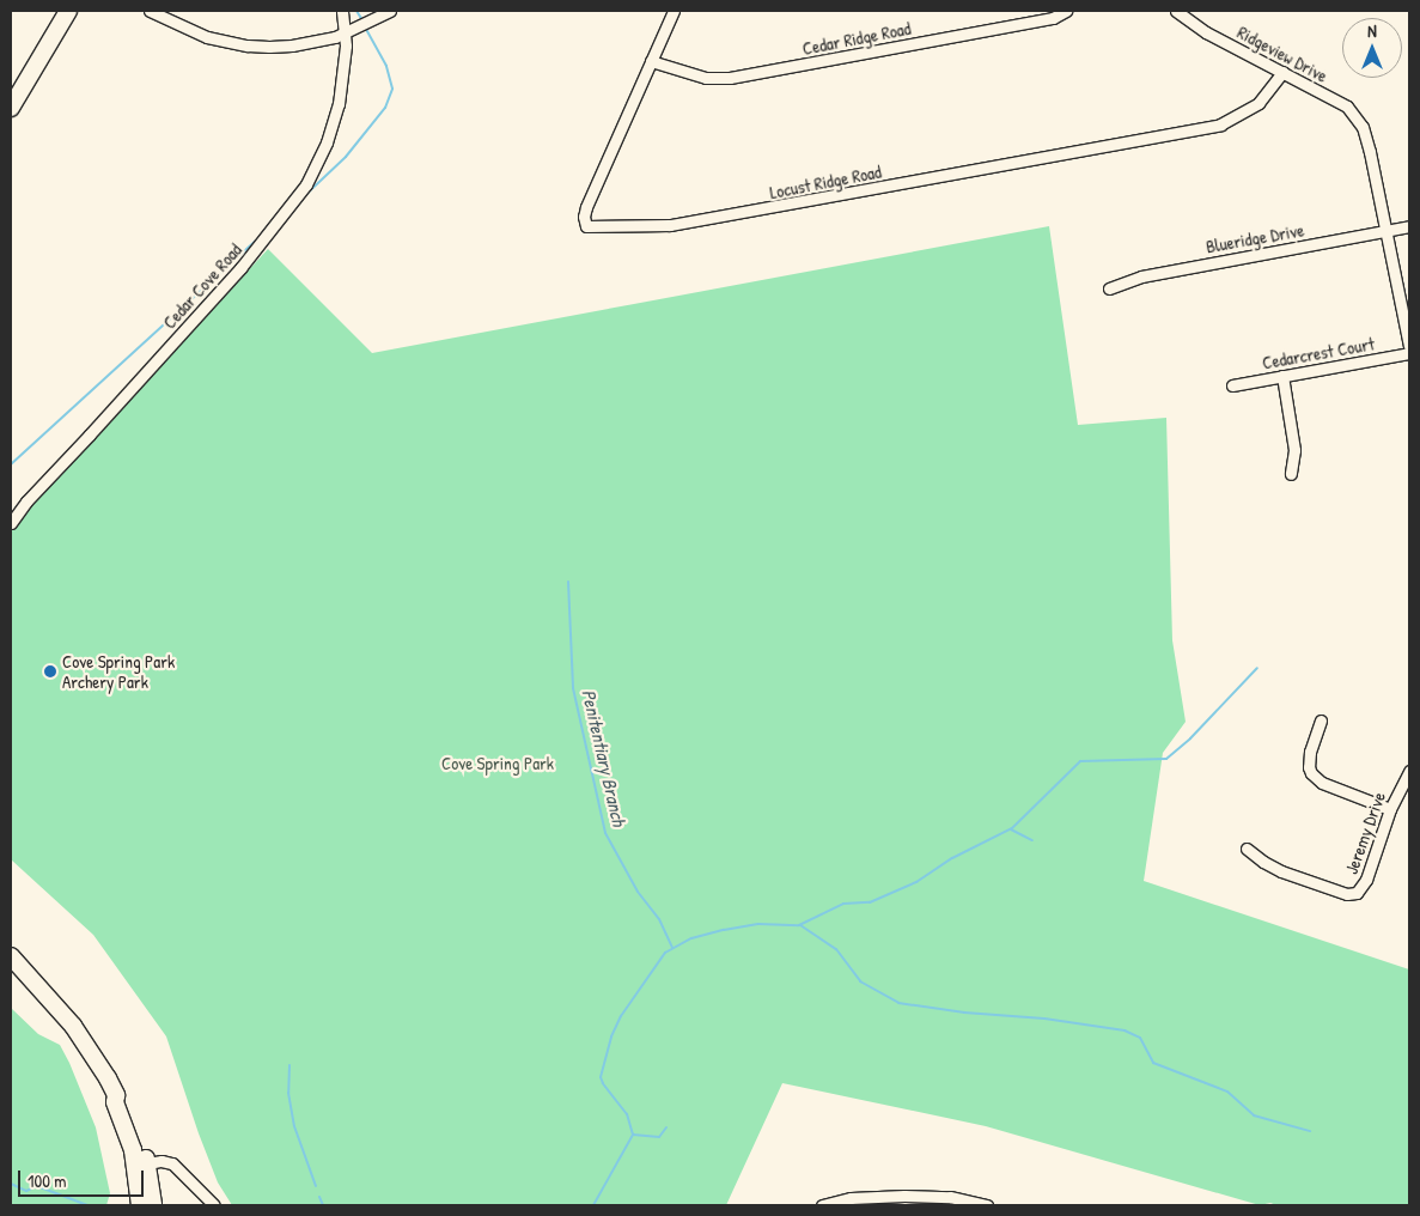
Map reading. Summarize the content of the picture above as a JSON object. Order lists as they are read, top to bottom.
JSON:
{
  "streets": {
    "street": [
      "Cedar Ridge Road",
      "Ridgeview Drive",
      "Locust Ridge Road",
      "Blueridge Drive",
      "Cedar Cove Road",
      "Cedarcrest Court",
      "Jeremy Drive"
    ]
  },
  "crossings": [
    ["Cedar Ridge Road", "Locust Ridge Road"],
    ["Ridgeview Drive", "Locust Ridge Road"],
    ["Ridgeview Drive", "Blueridge Drive"]
  ],
  "water": ["Penitentiary Branch"],
  "parks": ["Cove Spring Park"],
  "places": ["Cove Spring Park Archery Park"],
  "scale_bar": "100 m",
  "north": "top"
}
